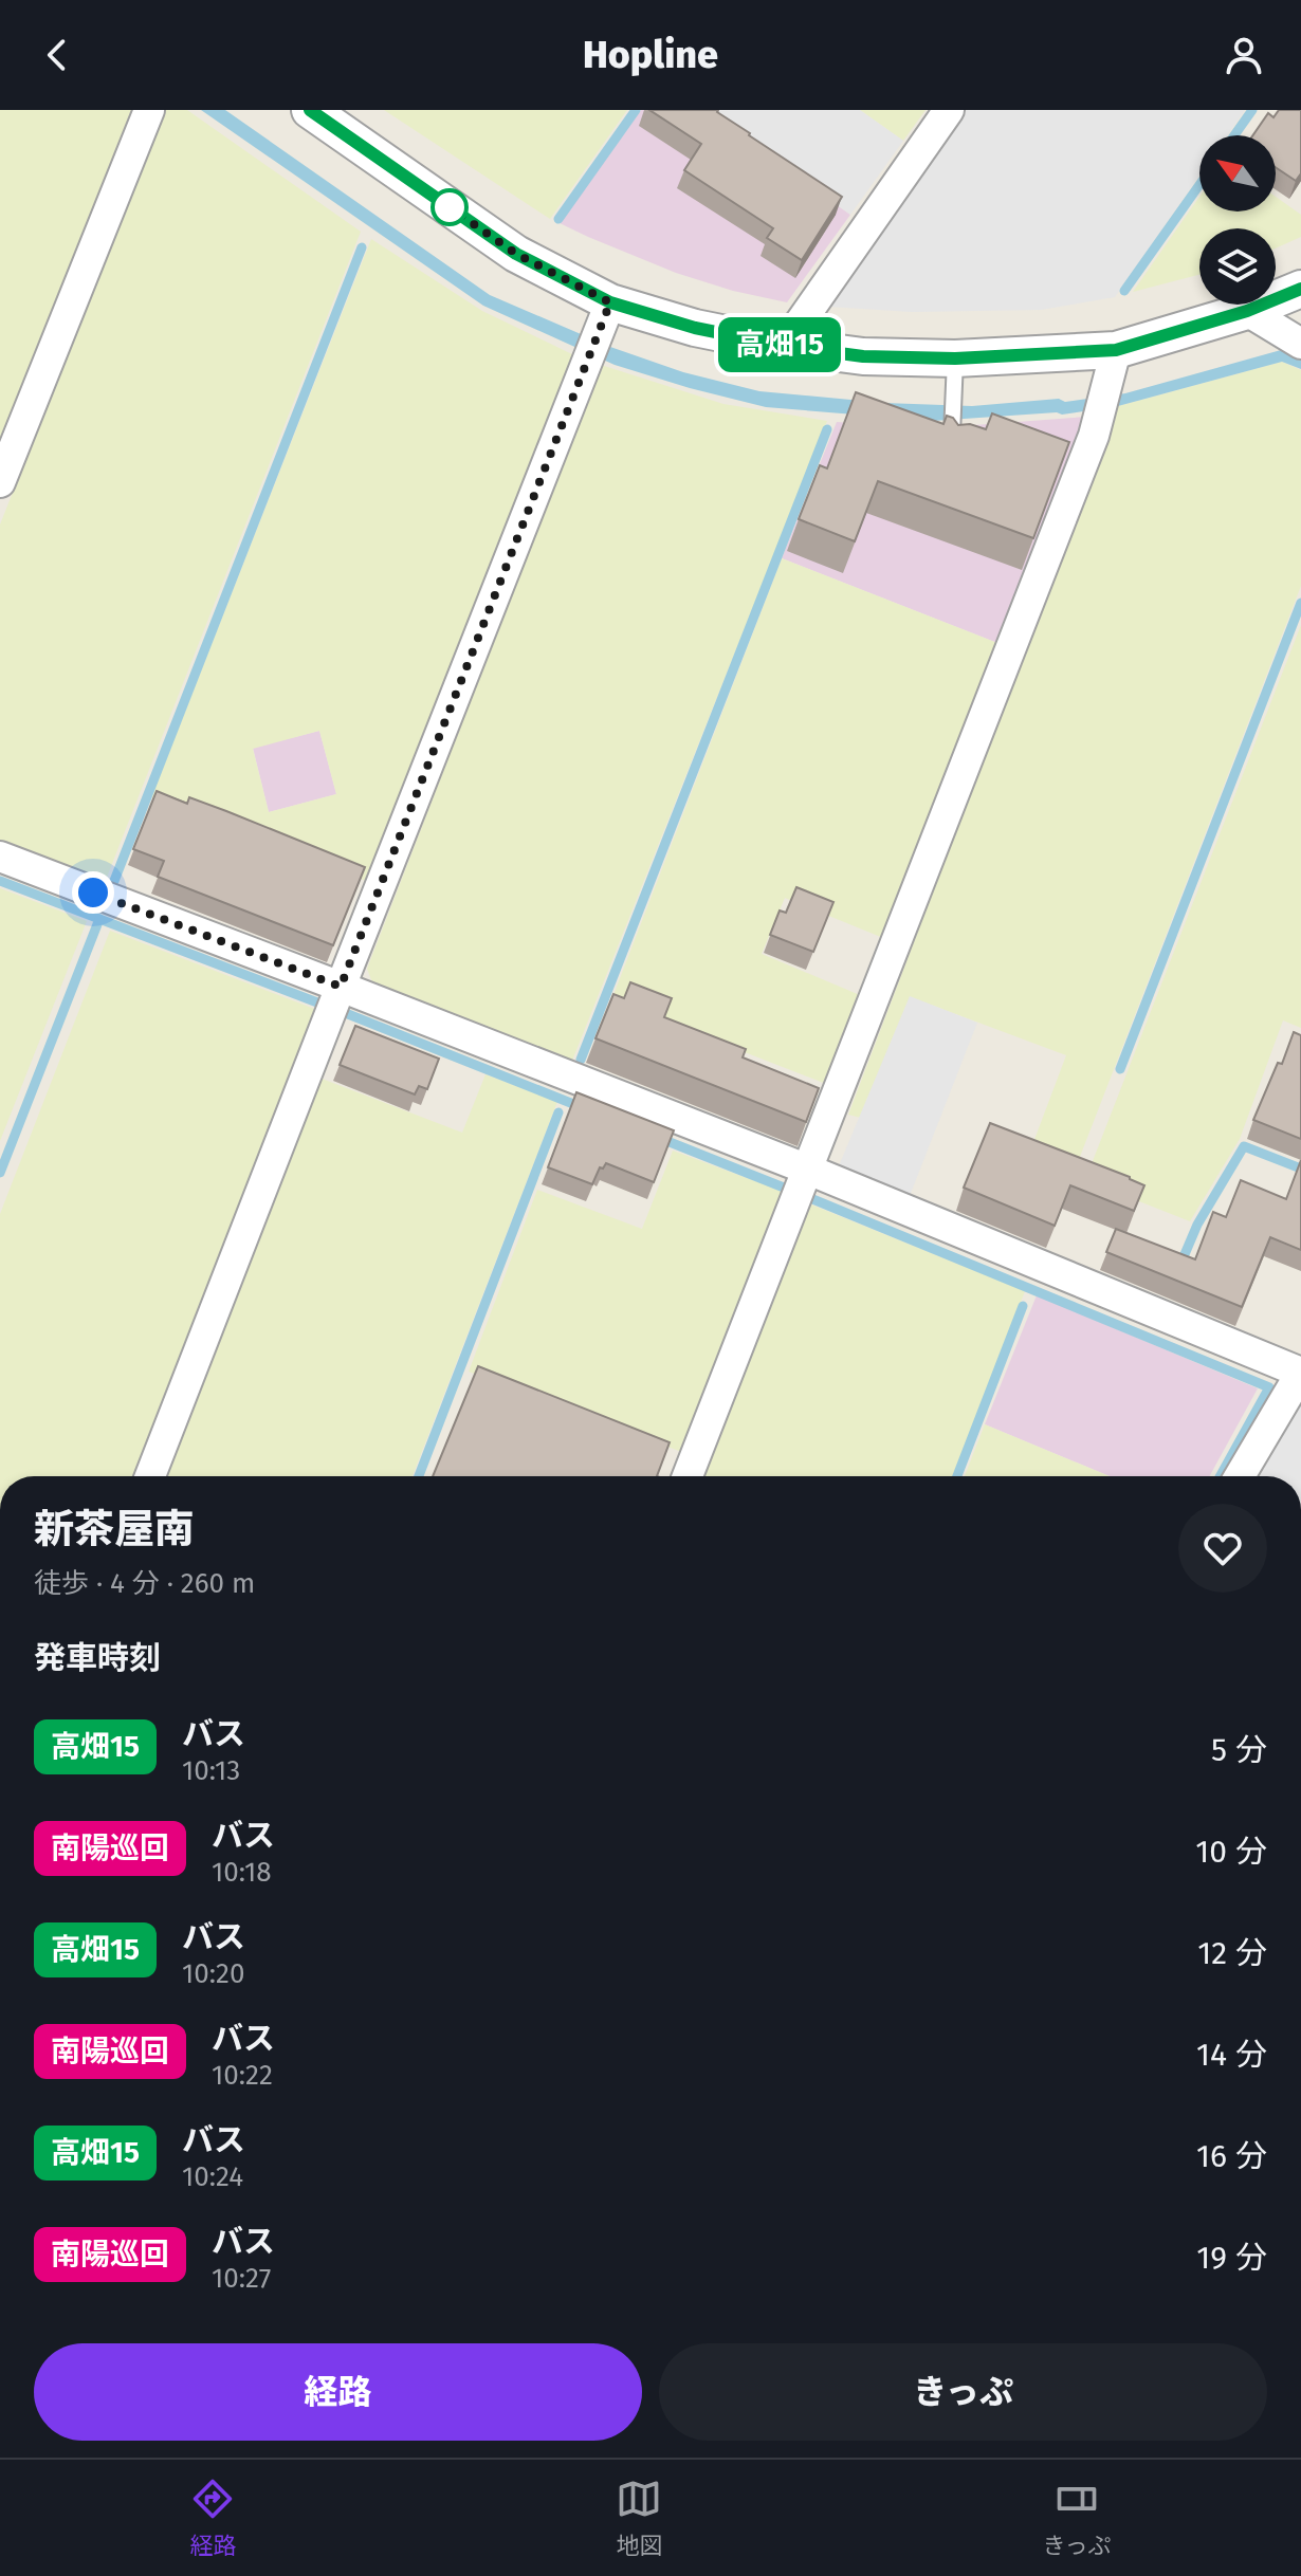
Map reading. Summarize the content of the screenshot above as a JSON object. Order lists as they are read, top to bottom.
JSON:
{
  "lines": ["bus line 高畑15"],
  "north": "top left",
  "page": {
    "header": "Hopline",
    "on_map": "高畑15",
    "heading": [
      ["新茶屋南", "徒歩 · 4 分 · 260 m"],
      "発車時刻"
    ],
    "list": [
      {
        "mark": "高畑15",
        "name": "バス",
        "note": "10:13",
        "value": "5 分"
      },
      {
        "mark": "南陽巡回",
        "name": "バス",
        "note": "10:18",
        "value": "10 分"
      },
      {
        "mark": "高畑15",
        "name": "バス",
        "note": "10:20",
        "value": "12 分"
      },
      {
        "mark": "南陽巡回",
        "name": "バス",
        "note": "10:22",
        "value": "14 分"
      },
      {
        "mark": "高畑15",
        "name": "バス",
        "note": "10:24",
        "value": "16 分"
      },
      {
        "mark": "南陽巡回",
        "name": "バス",
        "note": "10:27",
        "value": "19 分"
      }
    ],
    "buttons": ["経路", "きっぷ"],
    "tabs": ["経路", "地図", "きっぷ"]
  }
}
